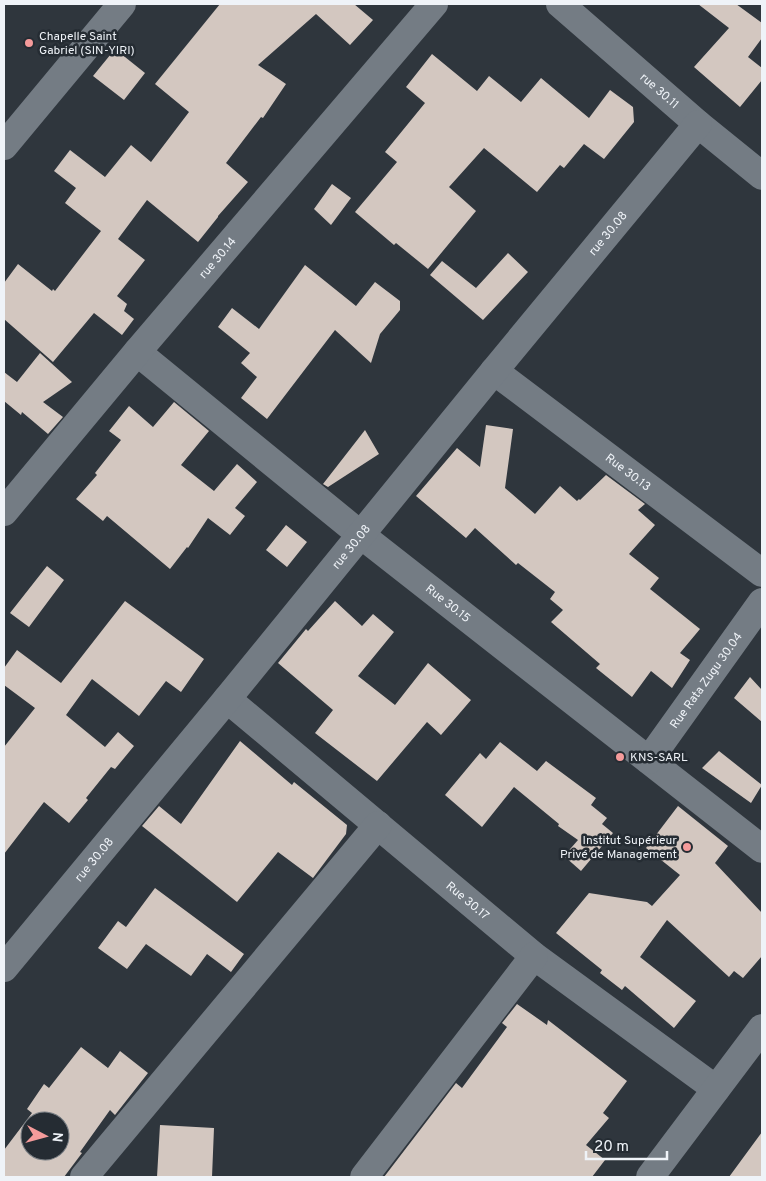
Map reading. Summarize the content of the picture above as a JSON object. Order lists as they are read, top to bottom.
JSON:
{
  "streets": {
    "street": [
      "rue 30.11",
      "rue 30.08",
      "rue 30.14",
      "Rue 30.13",
      "Rue 30.15",
      "Rue Rata Zugu 30.04",
      "Rue 30.17"
    ]
  },
  "crossings": [
    ["rue 30.11", "rue 30.08"],
    ["rue 30.08", "Rue 30.13"],
    ["rue 30.08", "Rue 30.15"],
    ["rue 30.08", "Rue 30.17"],
    ["rue 30.14", "Rue 30.15"],
    ["Rue 30.15", "Rue Rata Zugu 30.04"]
  ],
  "places": ["Chapelle Saint Gabriel (SIN-YIRI)", "KNS-SARL", "Institut Supérieur Privé de Management"],
  "scale_bar": "20 m",
  "north": "right"
}
